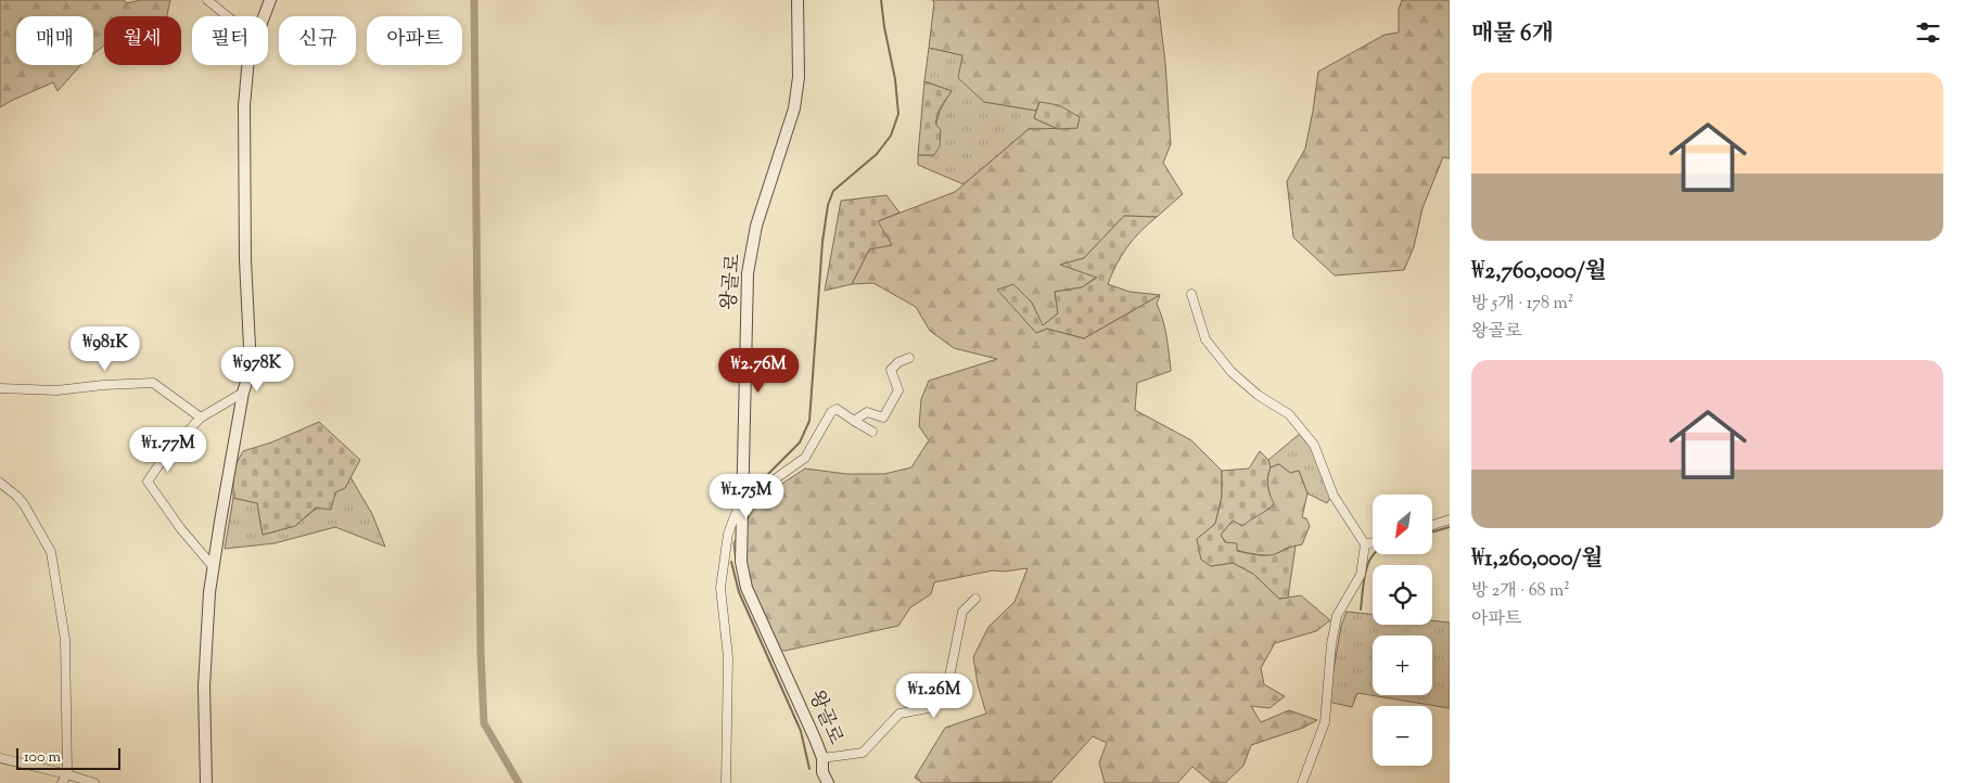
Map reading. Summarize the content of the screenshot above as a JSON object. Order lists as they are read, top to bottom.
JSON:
{
  "streets": {
    "street": ["왕골로"]
  },
  "scale_bar": "100 m",
  "north": "bottom left",
  "page": {
    "heading": "매물 6개",
    "chip": [
      "매매",
      "월세",
      "필터",
      "신규",
      "아파트"
    ],
    "list": [
      {
        "name": "₩2,760,000/월",
        "note": "방 5개 · 178 m² · 왕골로"
      },
      {
        "name": "₩1,260,000/월",
        "note": "방 2개 · 68 m² · 아파트"
      }
    ],
    "price": [
      "₩981K",
      "₩978K",
      "₩2.76M",
      "₩1.77M",
      "₩1.75M",
      "₩1.26M"
    ],
    "map_buttons": ["+", "−"],
    "scale": "100 m"
  }
}
